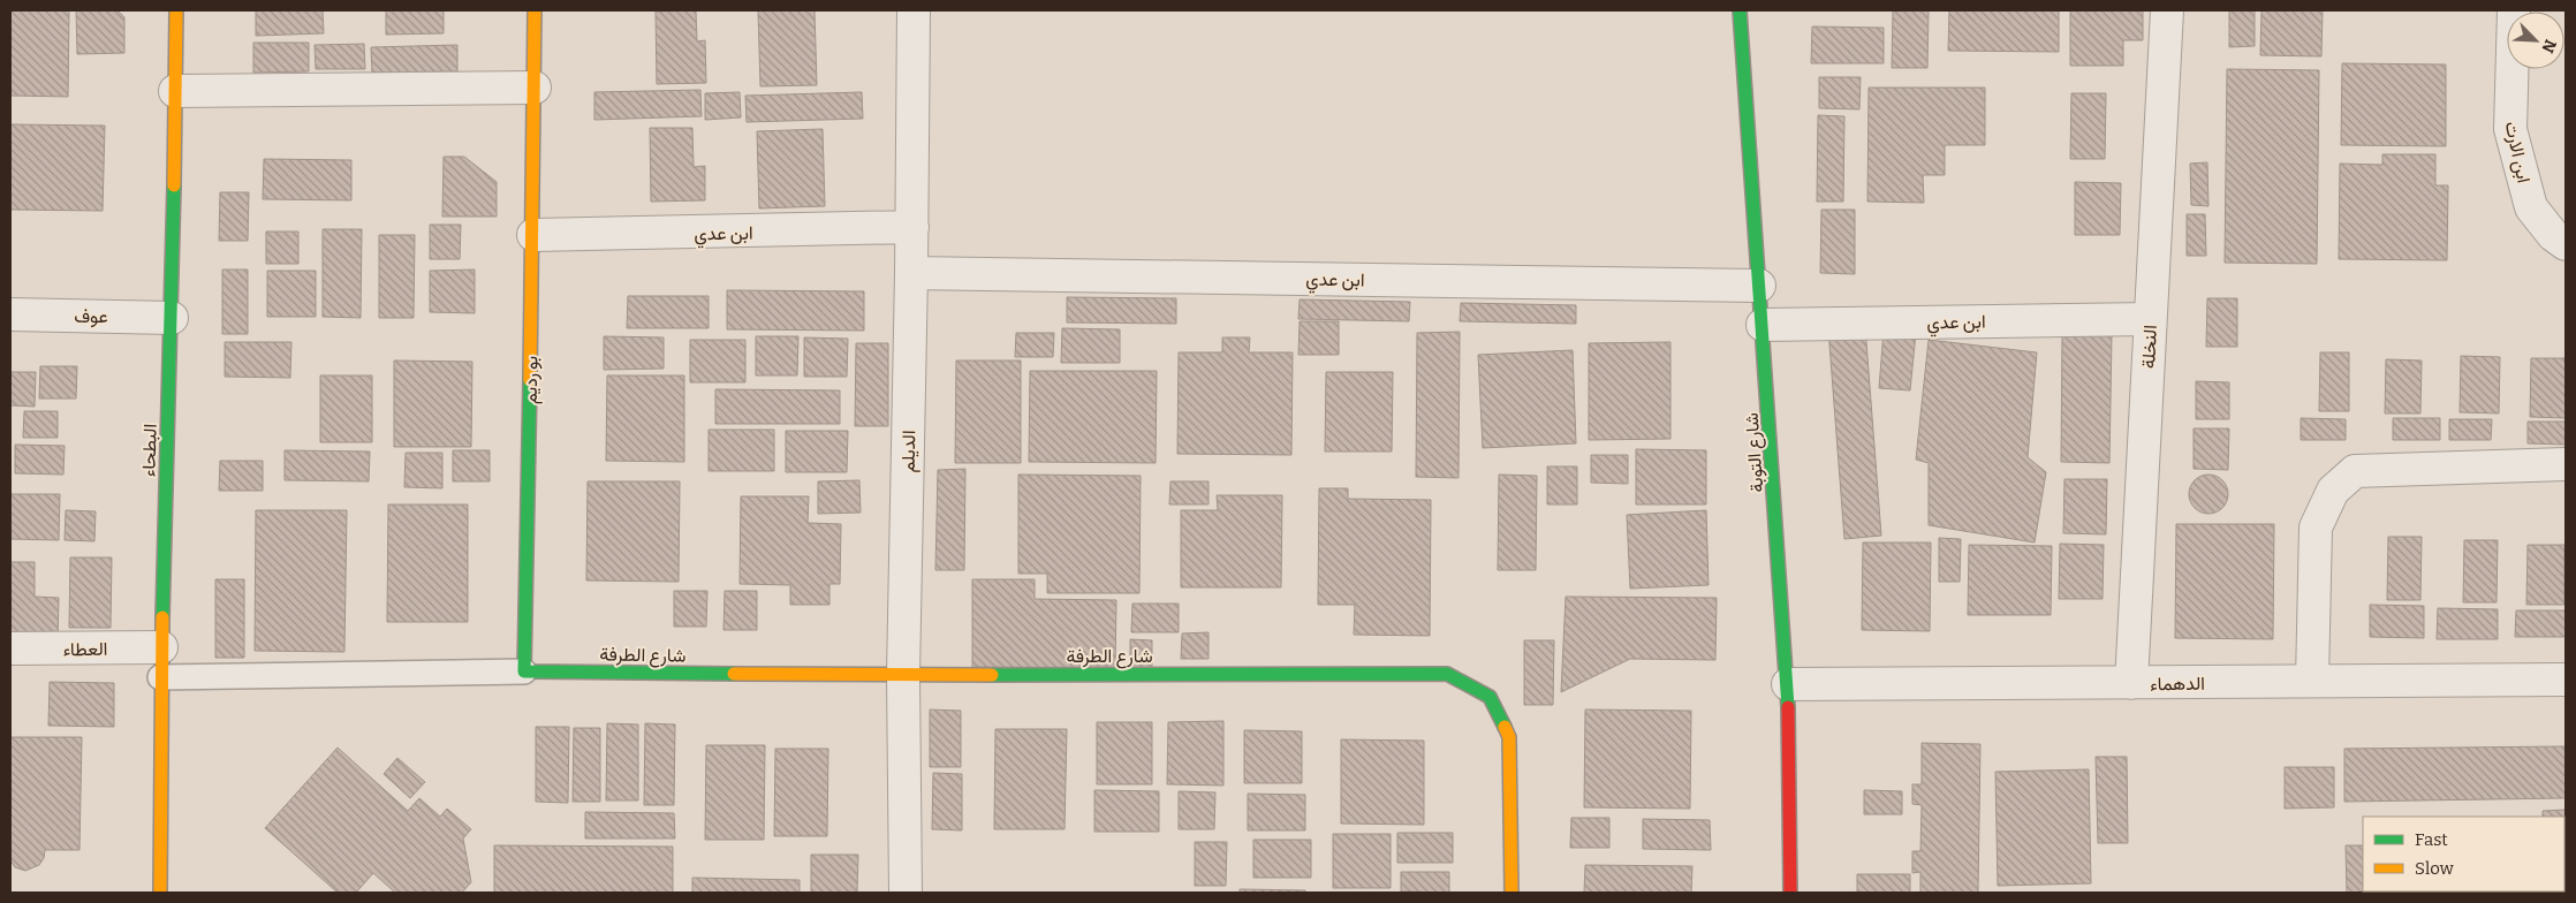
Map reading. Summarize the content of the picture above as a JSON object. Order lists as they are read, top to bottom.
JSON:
{
  "streets": {
    "street": [
      "ابن الارت",
      "ابن عدي",
      "عوف",
      "النخلة",
      "بو رديم",
      "البطحاء",
      "الديلم",
      "شارع التوبة",
      "العطاء",
      "شارع الطرفة",
      "الدهماء"
    ]
  },
  "crossings": [
    ["ابن عدي", "النخلة"],
    ["ابن عدي", "بو رديم"],
    ["ابن عدي", "الديلم"],
    ["ابن عدي", "شارع التوبة"],
    ["عوف", "البطحاء"],
    ["النخلة", "الدهماء"],
    ["بو رديم", "شارع الطرفة"],
    ["البطحاء", "العطاء"],
    ["الديلم", "شارع الطرفة"],
    ["شارع التوبة", "الدهماء"]
  ],
  "legend": ["Fast", "Slow"],
  "north": "bottom right"
}
